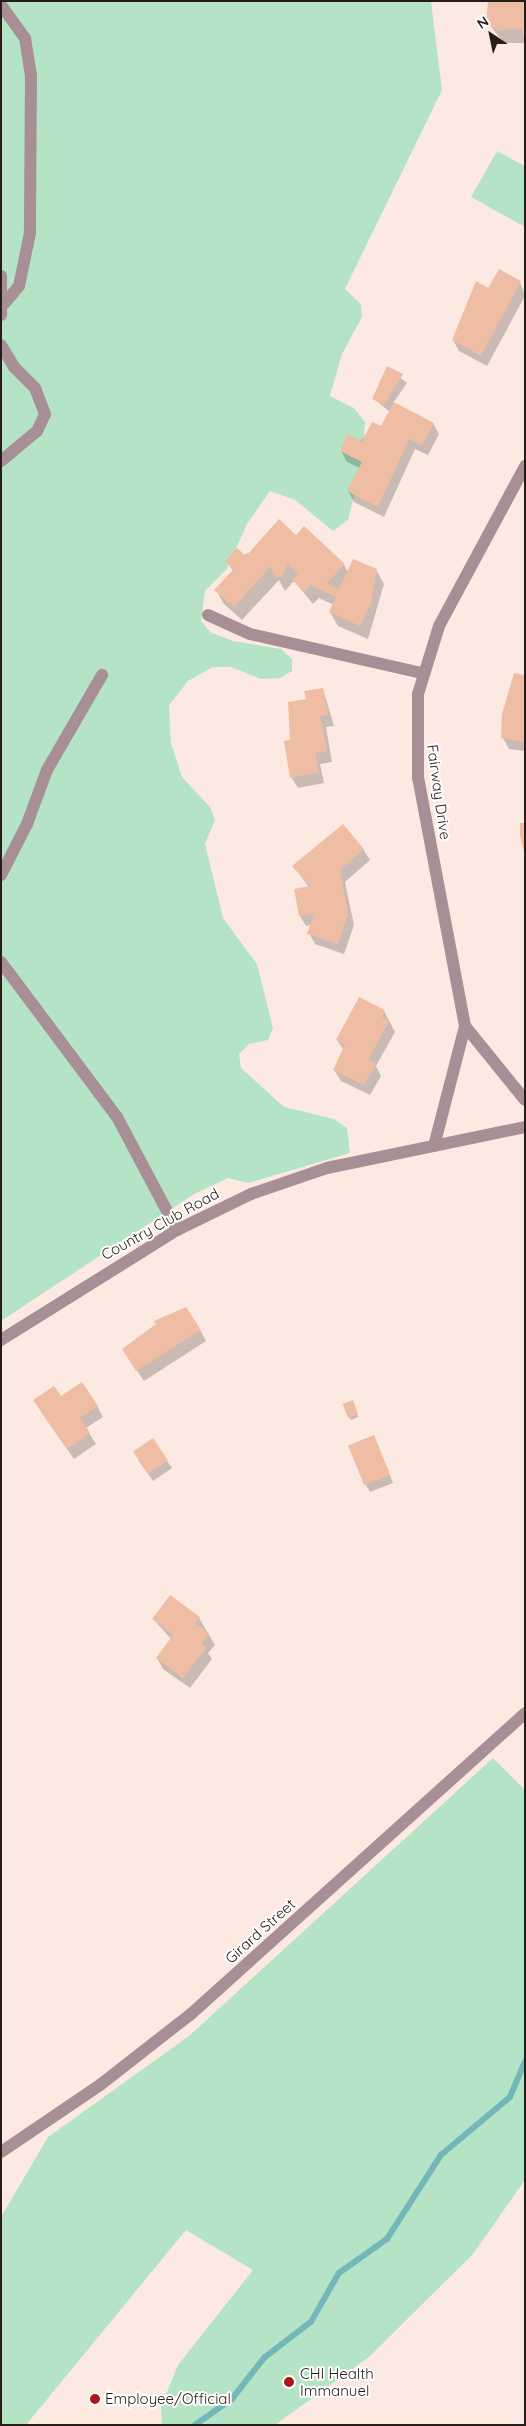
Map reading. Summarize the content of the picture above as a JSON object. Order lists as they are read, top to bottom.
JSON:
{
  "streets": {
    "street": ["Fairway Drive", "Country Club Road", "Girard Street"]
  },
  "crossings": [
    ["Fairway Drive", "Country Club Road"]
  ],
  "places": ["CHI Health Immanuel", "Employee/Official"],
  "north": "top left"
}
